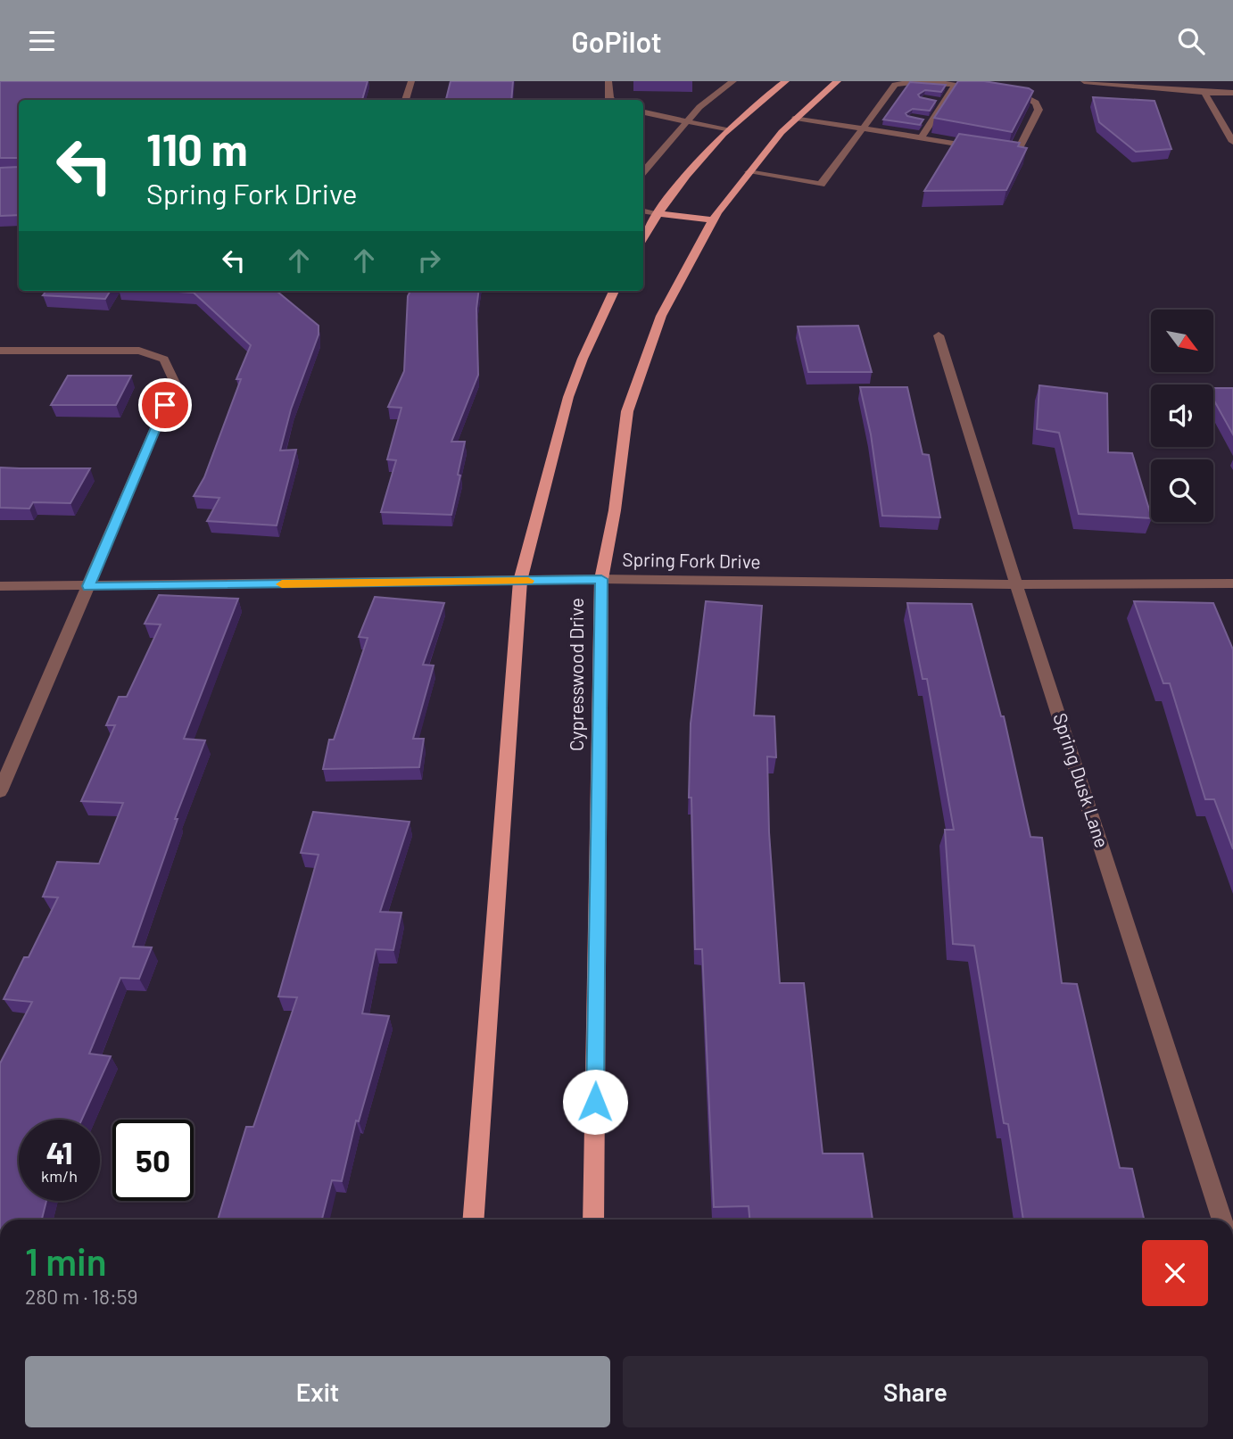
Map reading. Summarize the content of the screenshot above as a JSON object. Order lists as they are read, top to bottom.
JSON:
{
  "streets": {
    "main road": ["Cypresswood Drive"],
    "street": ["Spring Fork Drive", "Spring Dusk Lane"]
  },
  "crossings": [
    ["Spring Fork Drive", "Cypresswood Drive"],
    ["Spring Fork Drive", "Spring Dusk Lane"]
  ],
  "north": "bottom right",
  "page": {
    "header": "GoPilot",
    "turn": ["110 m", "Spring Fork Drive"],
    "speed": "41 km/h",
    "limit": "50",
    "heading": ["1 min", "280 m · 18:59"],
    "buttons": ["Exit", "Share"]
  }
}
